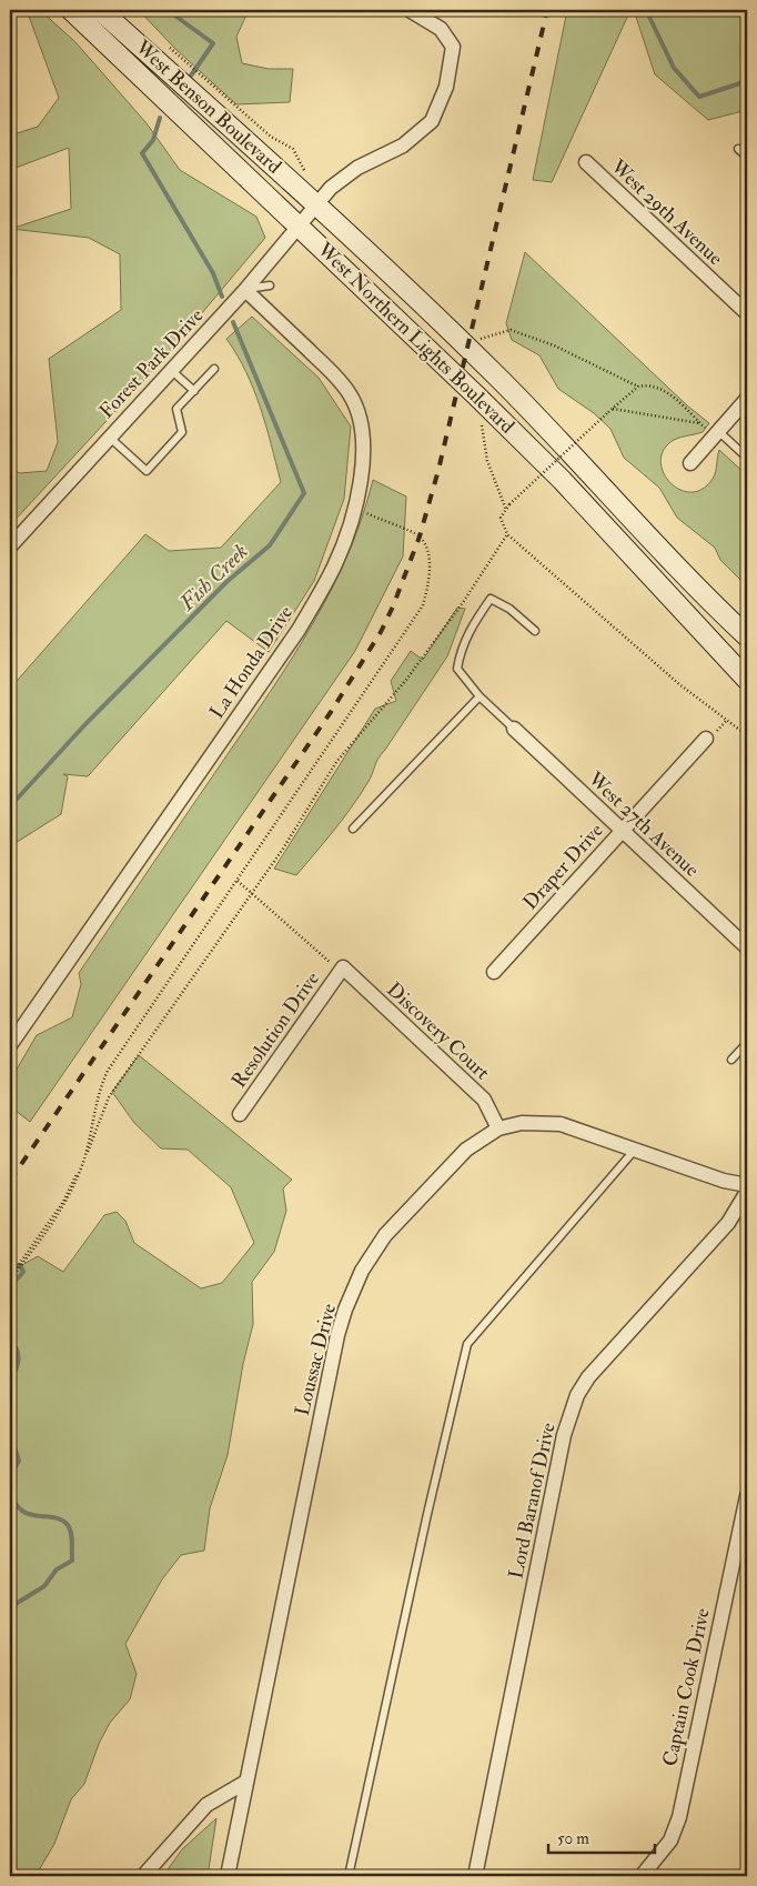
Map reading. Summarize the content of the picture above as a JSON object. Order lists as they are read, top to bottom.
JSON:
{
  "streets": {
    "main road": ["West Benson Boulevard", "West Northern Lights Boulevard"],
    "street": [
      "West 29th Avenue",
      "Forest Park Drive",
      "La Honda Drive",
      "West 27th Avenue",
      "Draper Drive",
      "Resolution Drive",
      "Discovery Court",
      "Loussac Drive",
      "Lord Baranof Drive",
      "Captain Cook Drive"
    ]
  },
  "crossings": [
    ["West Benson Boulevard", "West Northern Lights Boulevard"],
    ["West Benson Boulevard", "Forest Park Drive"],
    ["West Northern Lights Boulevard", "Forest Park Drive"],
    ["Forest Park Drive", "La Honda Drive"],
    ["West 27th Avenue", "Draper Drive"],
    ["Resolution Drive", "Discovery Court"],
    ["Discovery Court", "Loussac Drive"]
  ],
  "water": ["Fish Creek"],
  "scale_bar": "50 m"
}
